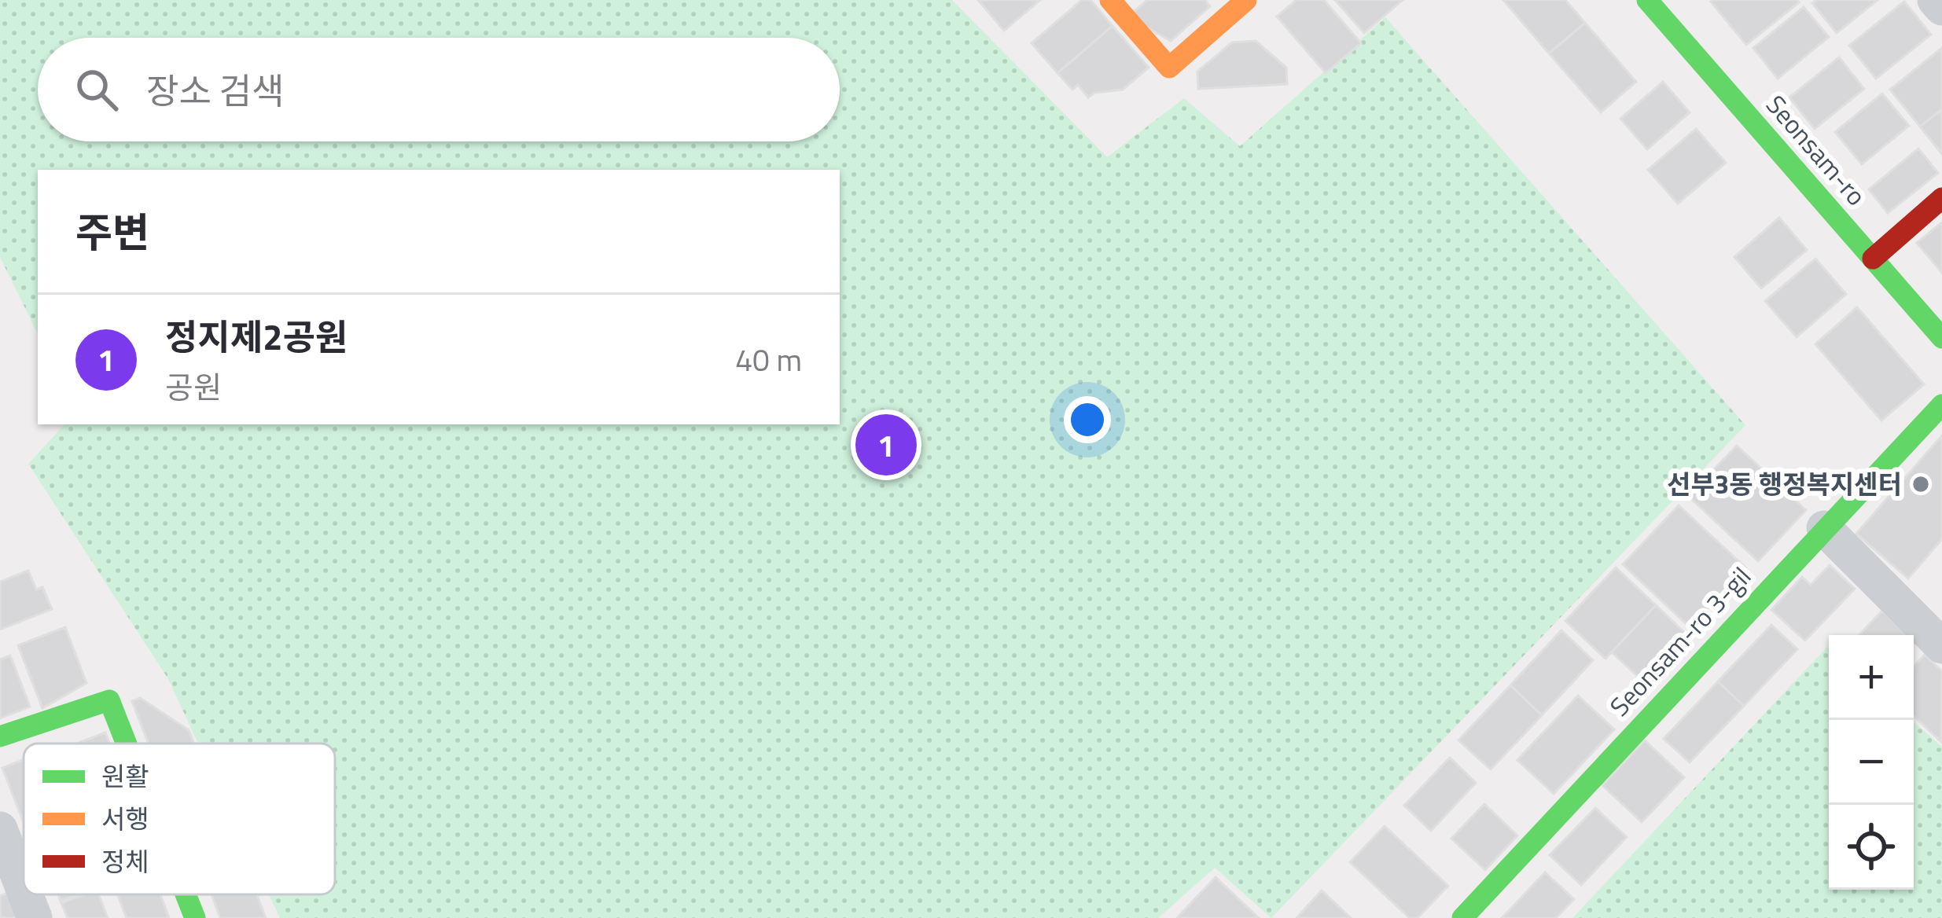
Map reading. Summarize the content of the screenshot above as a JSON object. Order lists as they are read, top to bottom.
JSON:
{
  "streets": {
    "street": ["Seonsam-ro", "Seonsam-ro 3-gil"]
  },
  "places": ["선부3동 행정복지센터"],
  "legend": ["원활", "서행", "정체"],
  "page": {
    "search": "장소 검색",
    "heading": "주변",
    "list": [
      {
        "mark": "1",
        "name": "정지제2공원",
        "note": "공원",
        "value": "40 m"
      }
    ],
    "pins": "1",
    "map_buttons": ["+", "−"]
  }
}
